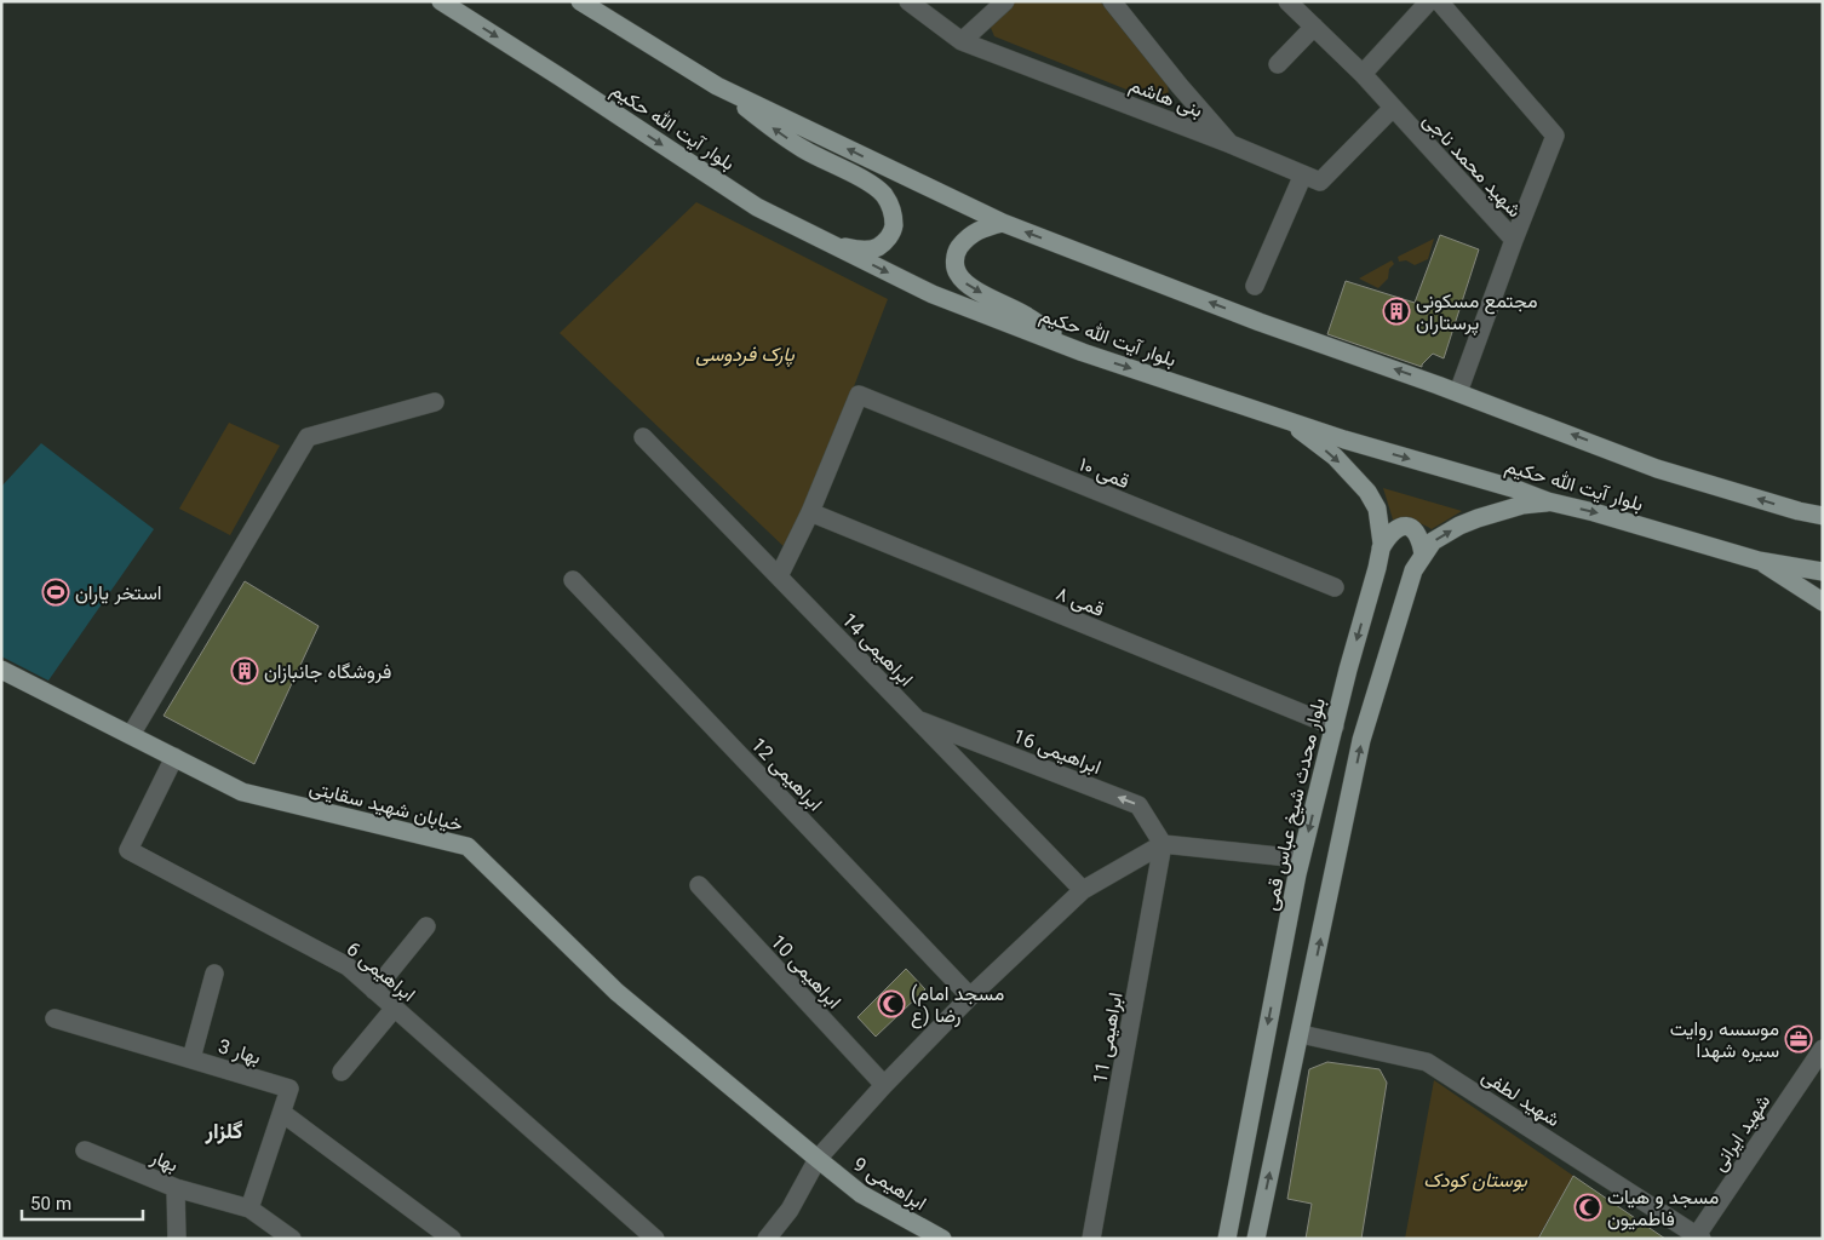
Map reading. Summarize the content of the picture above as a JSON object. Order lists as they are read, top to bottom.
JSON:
{
  "streets": {
    "main road": [
      "بلوار آیت الله حکیم",
      "بلوار محدث شیخ عباس قمی",
      "خیابان شهید سقایتی",
      "ابراهیمی 9"
    ],
    "street": [
      "بنی هاشم",
      "شهید محمد ناجی",
      "قمی ۱۰",
      "قمی ۸",
      "ابراهیمی 14",
      "ابراهیمی 16",
      "ابراهیمی 12",
      "ابراهیمی 6",
      "ابراهیمی 10",
      "ابراهیمی 11",
      "بهار 3",
      "شهید لطفی",
      "شهید ایرانی",
      "بهار"
    ]
  },
  "crossings": [
    ["بنی هاشم", "شهید محمد ناجی"],
    ["بلوار آیت الله حکیم", "شهید محمد ناجی"],
    ["بلوار آیت الله حکیم", "بلوار محدث شیخ عباس قمی"],
    ["قمی ۱۰", "قمی ۸"],
    ["قمی ۸", "بلوار محدث شیخ عباس قمی"],
    ["ابراهیمی 14", "ابراهیمی 16"],
    ["ابراهیمی 16", "ابراهیمی 11"],
    ["خیابان شهید سقایتی", "ابراهیمی 6"],
    ["خیابان شهید سقایتی", "ابراهیمی 9"],
    ["بهار 3", "بهار"],
    ["شهید لطفی", "شهید ایرانی"]
  ],
  "one_way": ["ابراهیمی 16"],
  "districts": ["گلزار"],
  "parks": ["پارک فردوسی", "بوستان کودک"],
  "places": {
    "building": ["مجتمع مسکونی پرستاران", "فروشگاه جانبازان"],
    "sports": ["استخر یاران"],
    "mosque": ["(مسجد امام رضا (ع", "مسجد و هیات فاطمیون"],
    "office": ["موسسه روایت سیره شهدا"]
  },
  "scale_bar": "50 m"
}
